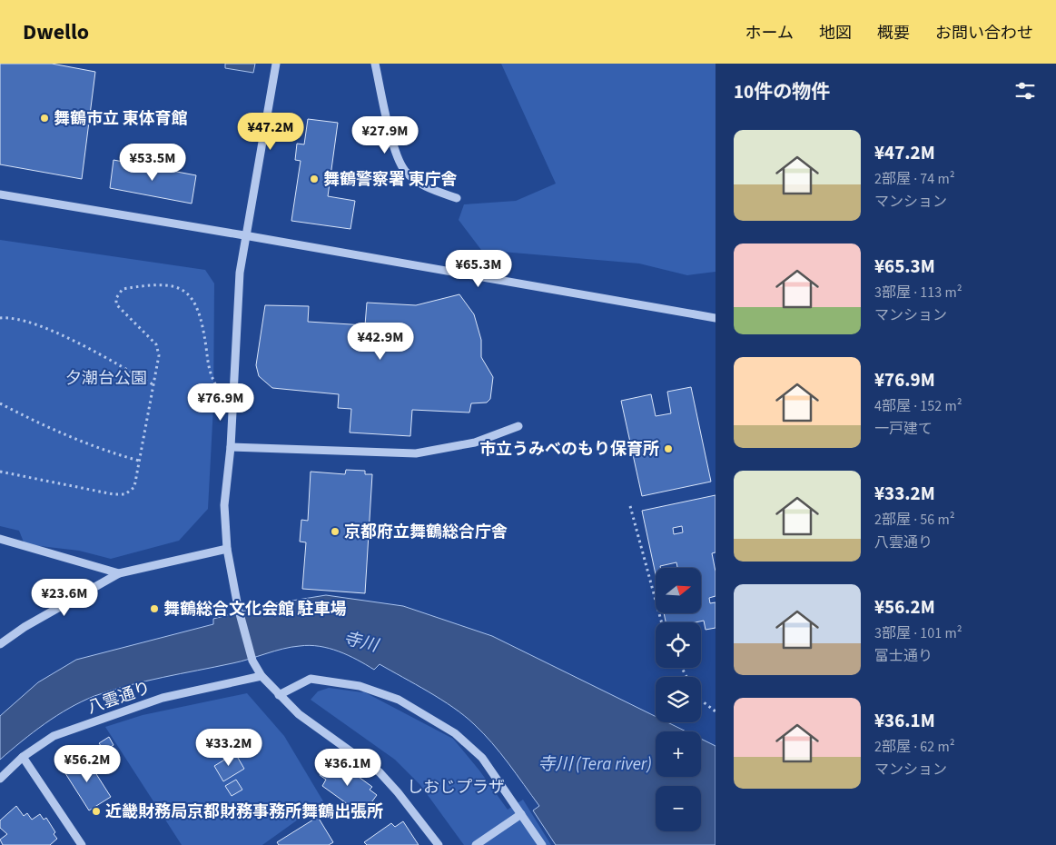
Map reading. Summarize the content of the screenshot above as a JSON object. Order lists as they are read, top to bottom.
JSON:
{
  "streets": {
    "street": ["八雲通り"]
  },
  "water": ["寺川", "寺川 (Tera river)"],
  "parks": ["夕潮台公園", "しおじプラザ"],
  "places": [
    "舞鶴市立 東体育館",
    "舞鶴警察署 東庁舎",
    "市立うみべのもり保育所",
    "京都府立舞鶴総合庁舎",
    "舞鶴総合文化会館 駐車場",
    "近畿財務局京都財務事務所舞鶴出張所"
  ],
  "north": "right",
  "page": {
    "header": "Dwello",
    "nav": [
      "ホーム",
      "地図",
      "概要",
      "お問い合わせ"
    ],
    "heading": "10件の物件",
    "price": [
      "¥47.2M",
      "¥27.9M",
      "¥53.5M",
      "¥65.3M",
      "¥42.9M",
      "¥76.9M",
      "¥23.6M",
      "¥33.2M",
      "¥56.2M",
      "¥36.1M"
    ],
    "list": [
      {
        "name": "¥47.2M",
        "note": "2部屋 · 74 m² · マンション"
      },
      {
        "name": "¥65.3M",
        "note": "3部屋 · 113 m² · マンション"
      },
      {
        "name": "¥76.9M",
        "note": "4部屋 · 152 m² · 一戸建て"
      },
      {
        "name": "¥33.2M",
        "note": "2部屋 · 56 m² · 八雲通り"
      },
      {
        "name": "¥56.2M",
        "note": "3部屋 · 101 m² · 富士通り"
      },
      {
        "name": "¥36.1M",
        "note": "2部屋 · 62 m² · マンション"
      }
    ],
    "map_buttons": ["+", "−"]
  }
}
